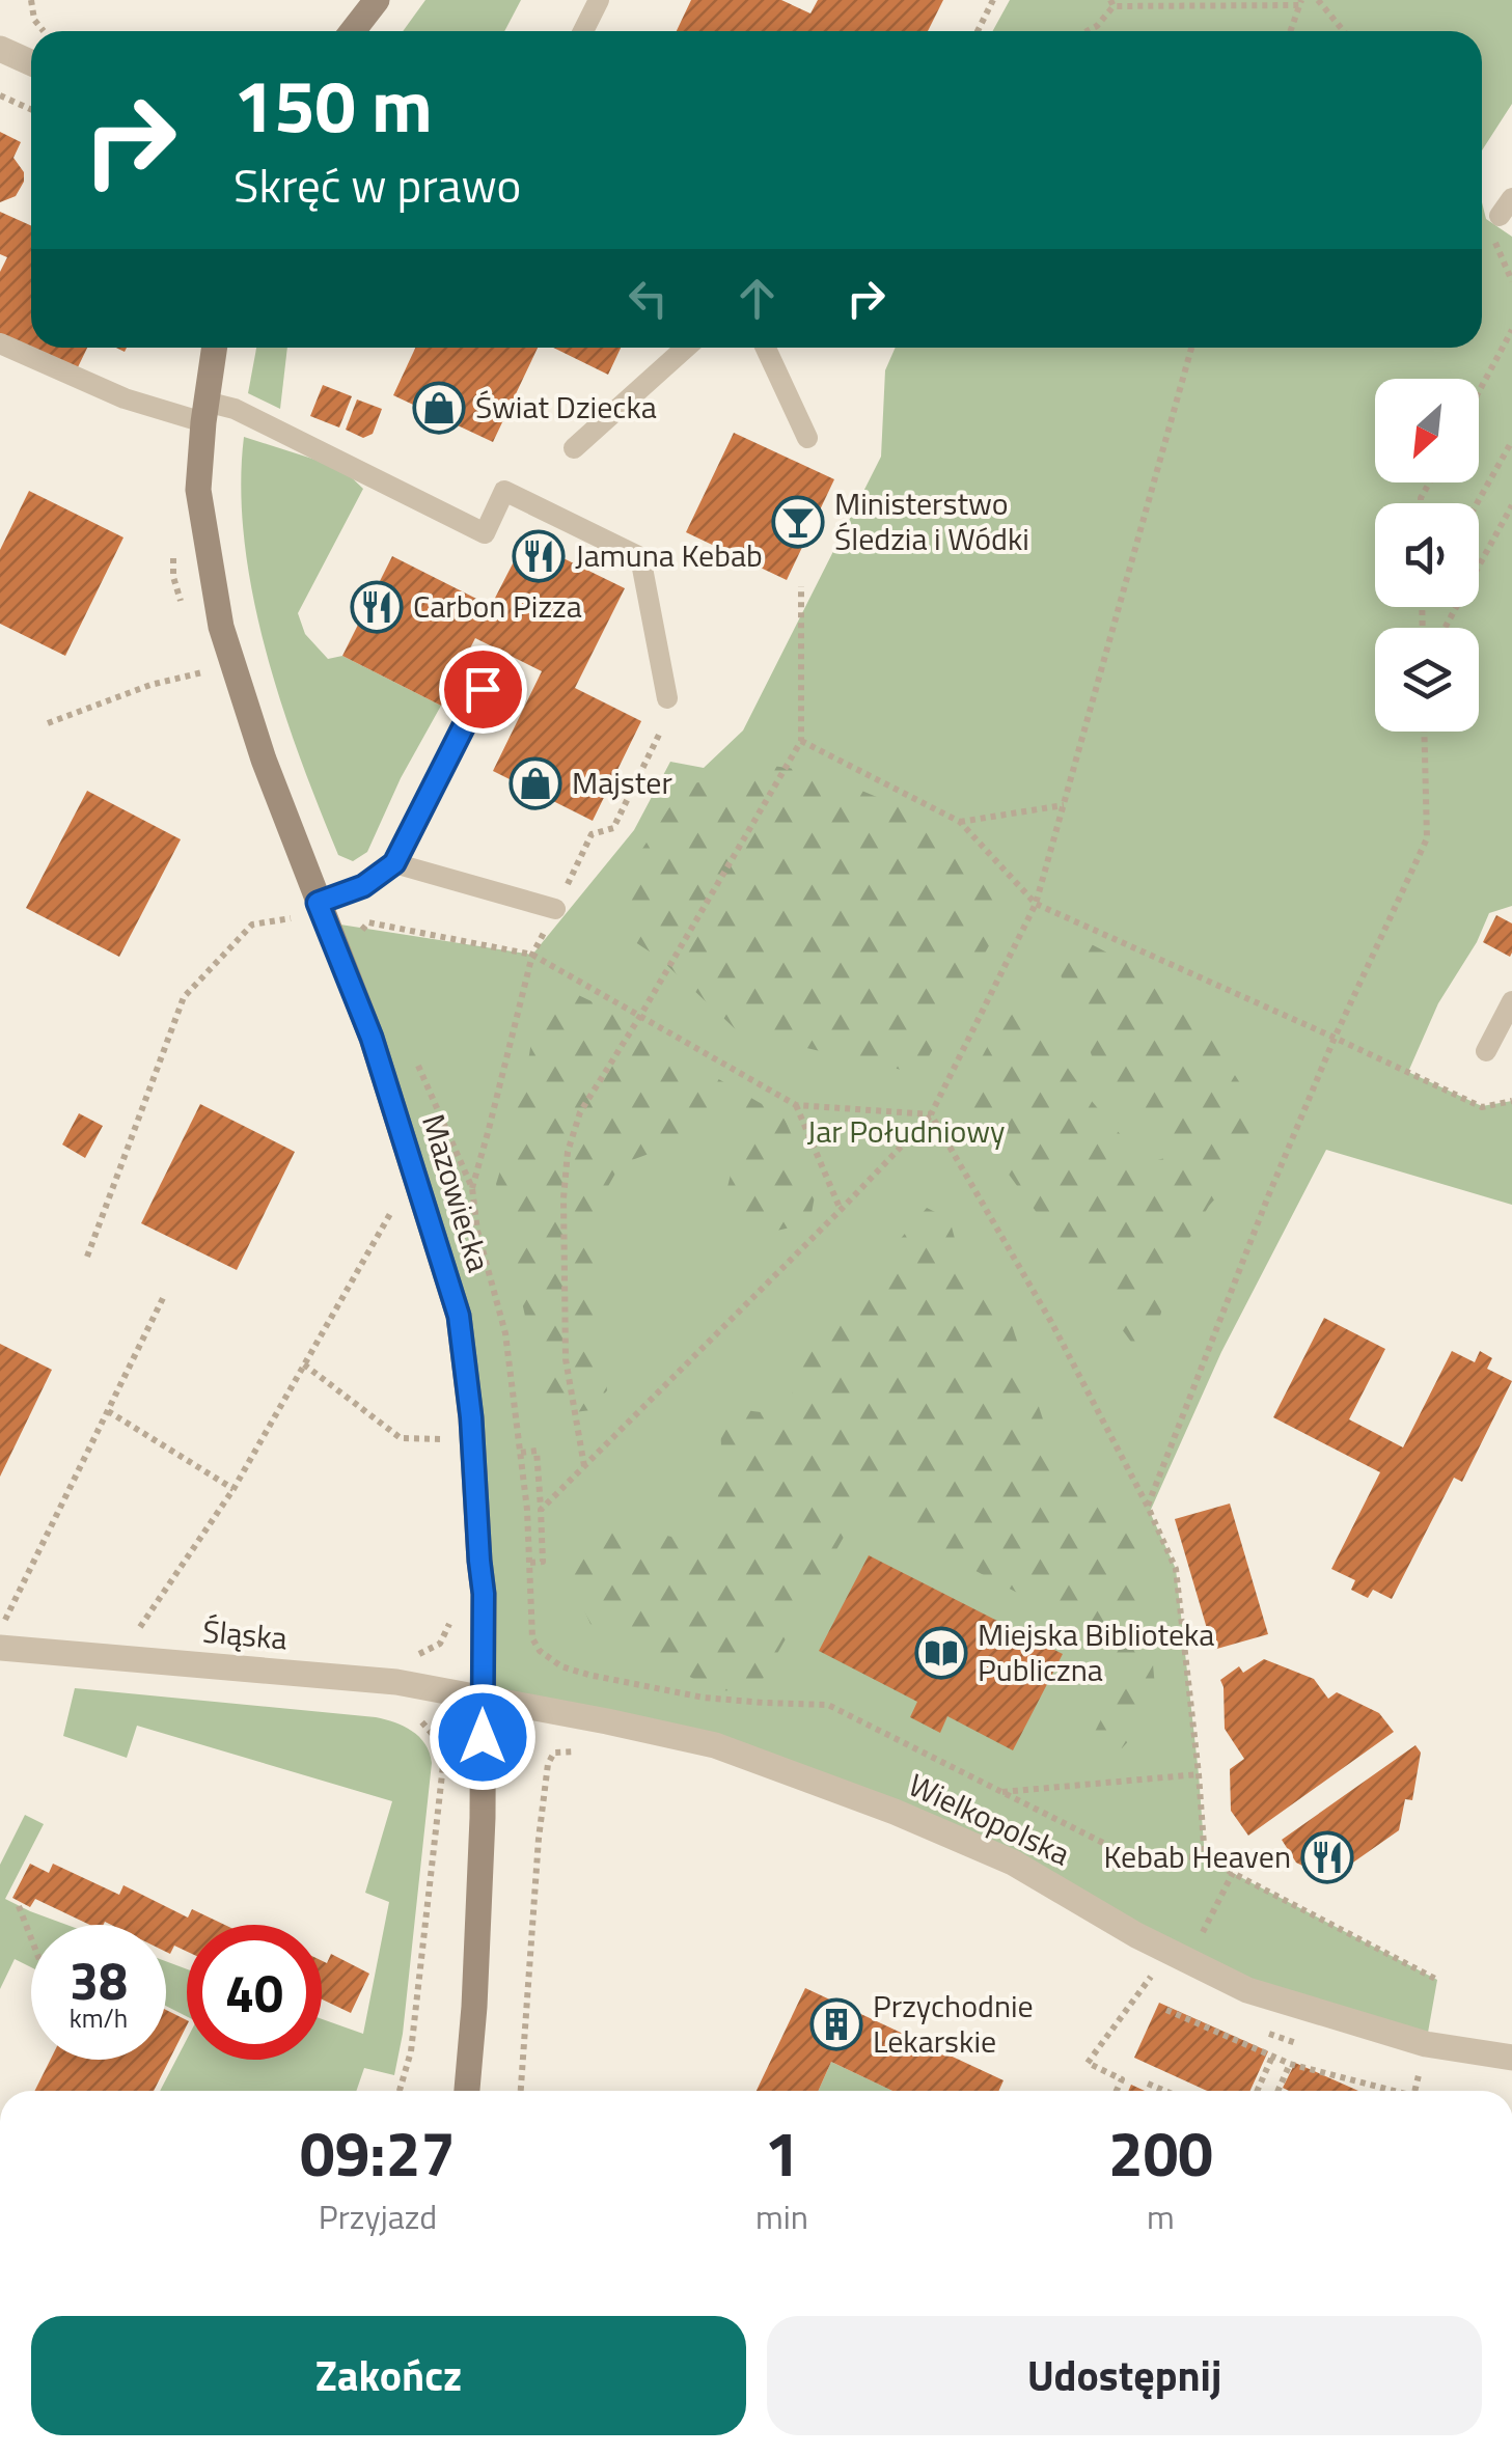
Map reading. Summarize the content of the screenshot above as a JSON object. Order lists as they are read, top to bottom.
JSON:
{
  "streets": {
    "street": ["Mazowiecka", "Śląska", "Wielkopolska"]
  },
  "crossings": [
    ["Mazowiecka", "Śląska"],
    ["Mazowiecka", "Wielkopolska"],
    ["Śląska", "Wielkopolska"]
  ],
  "parks": ["Jar Południowy"],
  "places": {
    "shop": ["Świat Dziecka", "Majster"],
    "bar": ["Ministerstwo Śledzia i Wódki"],
    "restaurant": ["Jamuna Kebab", "Carbon Pizza", "Kebab Heaven"],
    "library": ["Miejska Biblioteka Publiczna"],
    "building": ["Przychodnie Lekarskie"]
  },
  "north": "bottom left",
  "page": {
    "turn": ["150 m", "Skręć w prawo"],
    "speed": "38 km/h",
    "limit": "40",
    "eta": [
      "09:27",
      "Przyjazd",
      "1",
      "min",
      "200",
      "m"
    ],
    "buttons": ["Zakończ", "Udostępnij"]
  }
}
